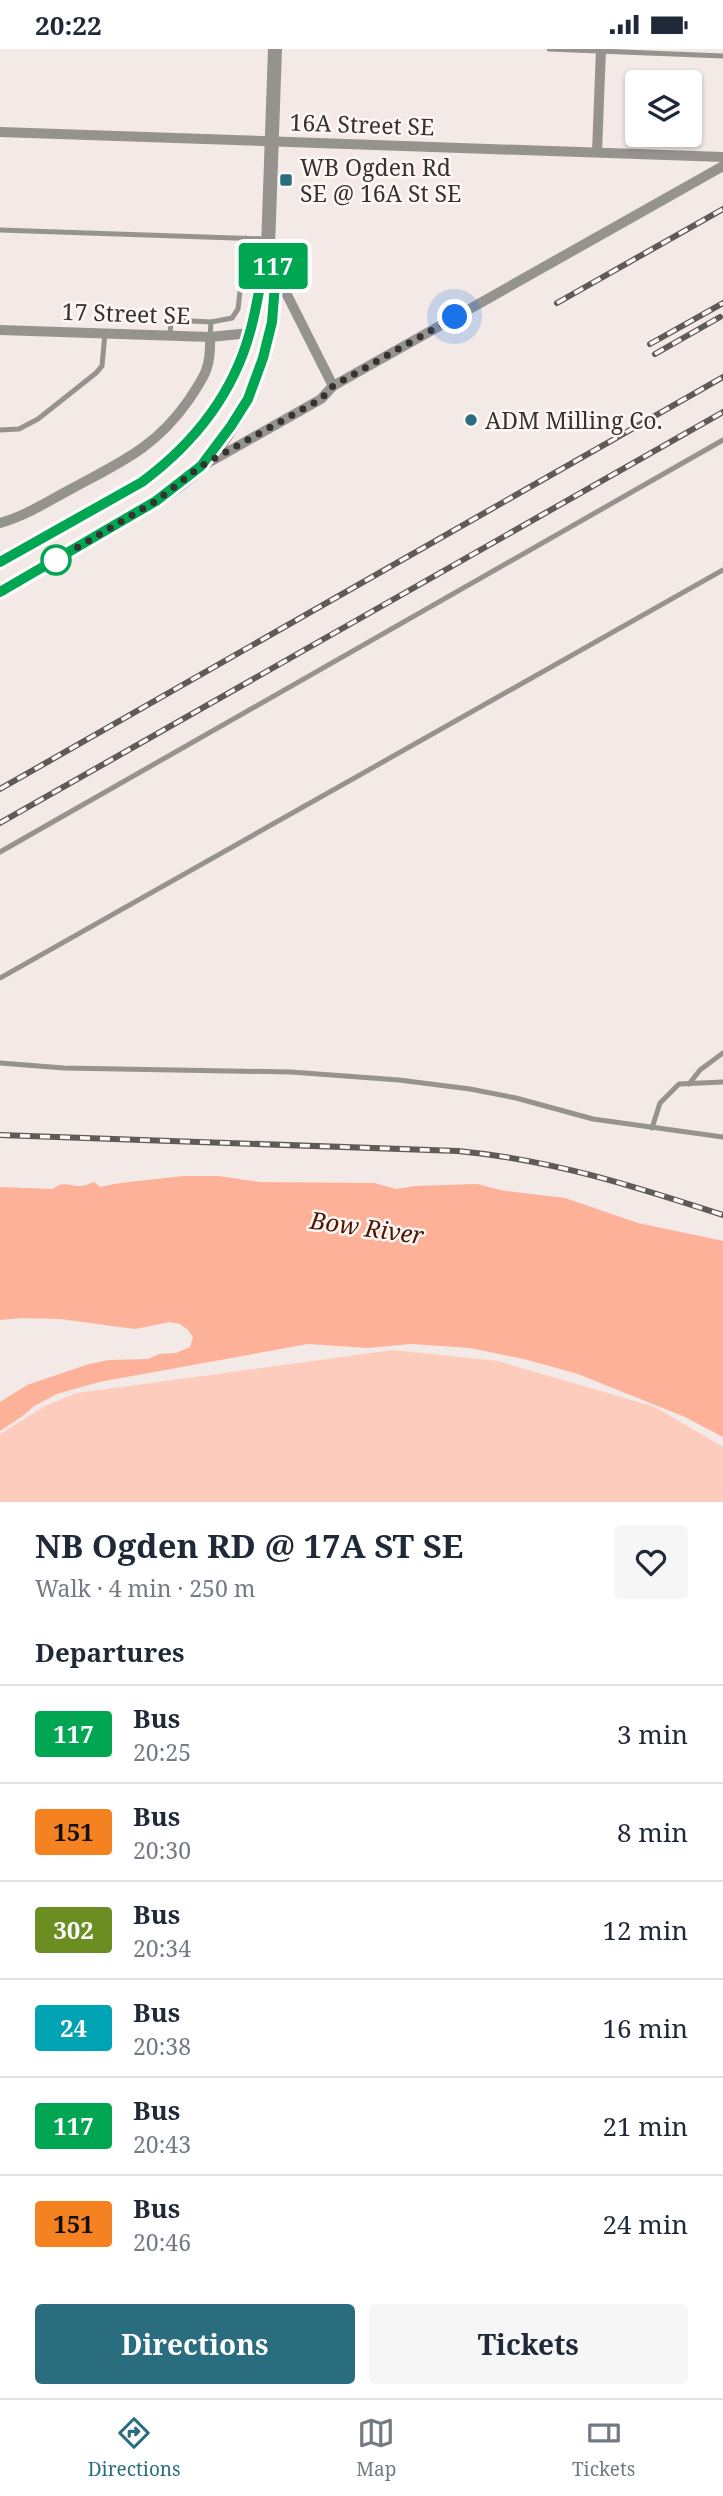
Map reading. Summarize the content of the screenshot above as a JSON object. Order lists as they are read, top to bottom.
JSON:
{
  "streets": {
    "street": ["16A Street SE", "17 Street SE"]
  },
  "water": ["Bow River"],
  "places": {
    "transit": ["WB Ogden Rd SE @ 16A St SE"],
    "other": ["ADM Milling Co."]
  },
  "lines": ["bus line 117"],
  "page": {
    "status": "20:22",
    "on_map": "117",
    "heading": [
      ["NB Ogden RD @ 17A ST SE", "Walk · 4 min · 250 m"],
      "Departures"
    ],
    "list": [
      {
        "mark": "117",
        "name": "Bus",
        "note": "20:25",
        "value": "3 min"
      },
      {
        "mark": "151",
        "name": "Bus",
        "note": "20:30",
        "value": "8 min"
      },
      {
        "mark": "302",
        "name": "Bus",
        "note": "20:34",
        "value": "12 min"
      },
      {
        "mark": "24",
        "name": "Bus",
        "note": "20:38",
        "value": "16 min"
      },
      {
        "mark": "117",
        "name": "Bus",
        "note": "20:43",
        "value": "21 min"
      },
      {
        "mark": "151",
        "name": "Bus",
        "note": "20:46",
        "value": "24 min"
      }
    ],
    "buttons": ["Directions", "Tickets"],
    "tabs": ["Directions", "Map", "Tickets"]
  }
}
